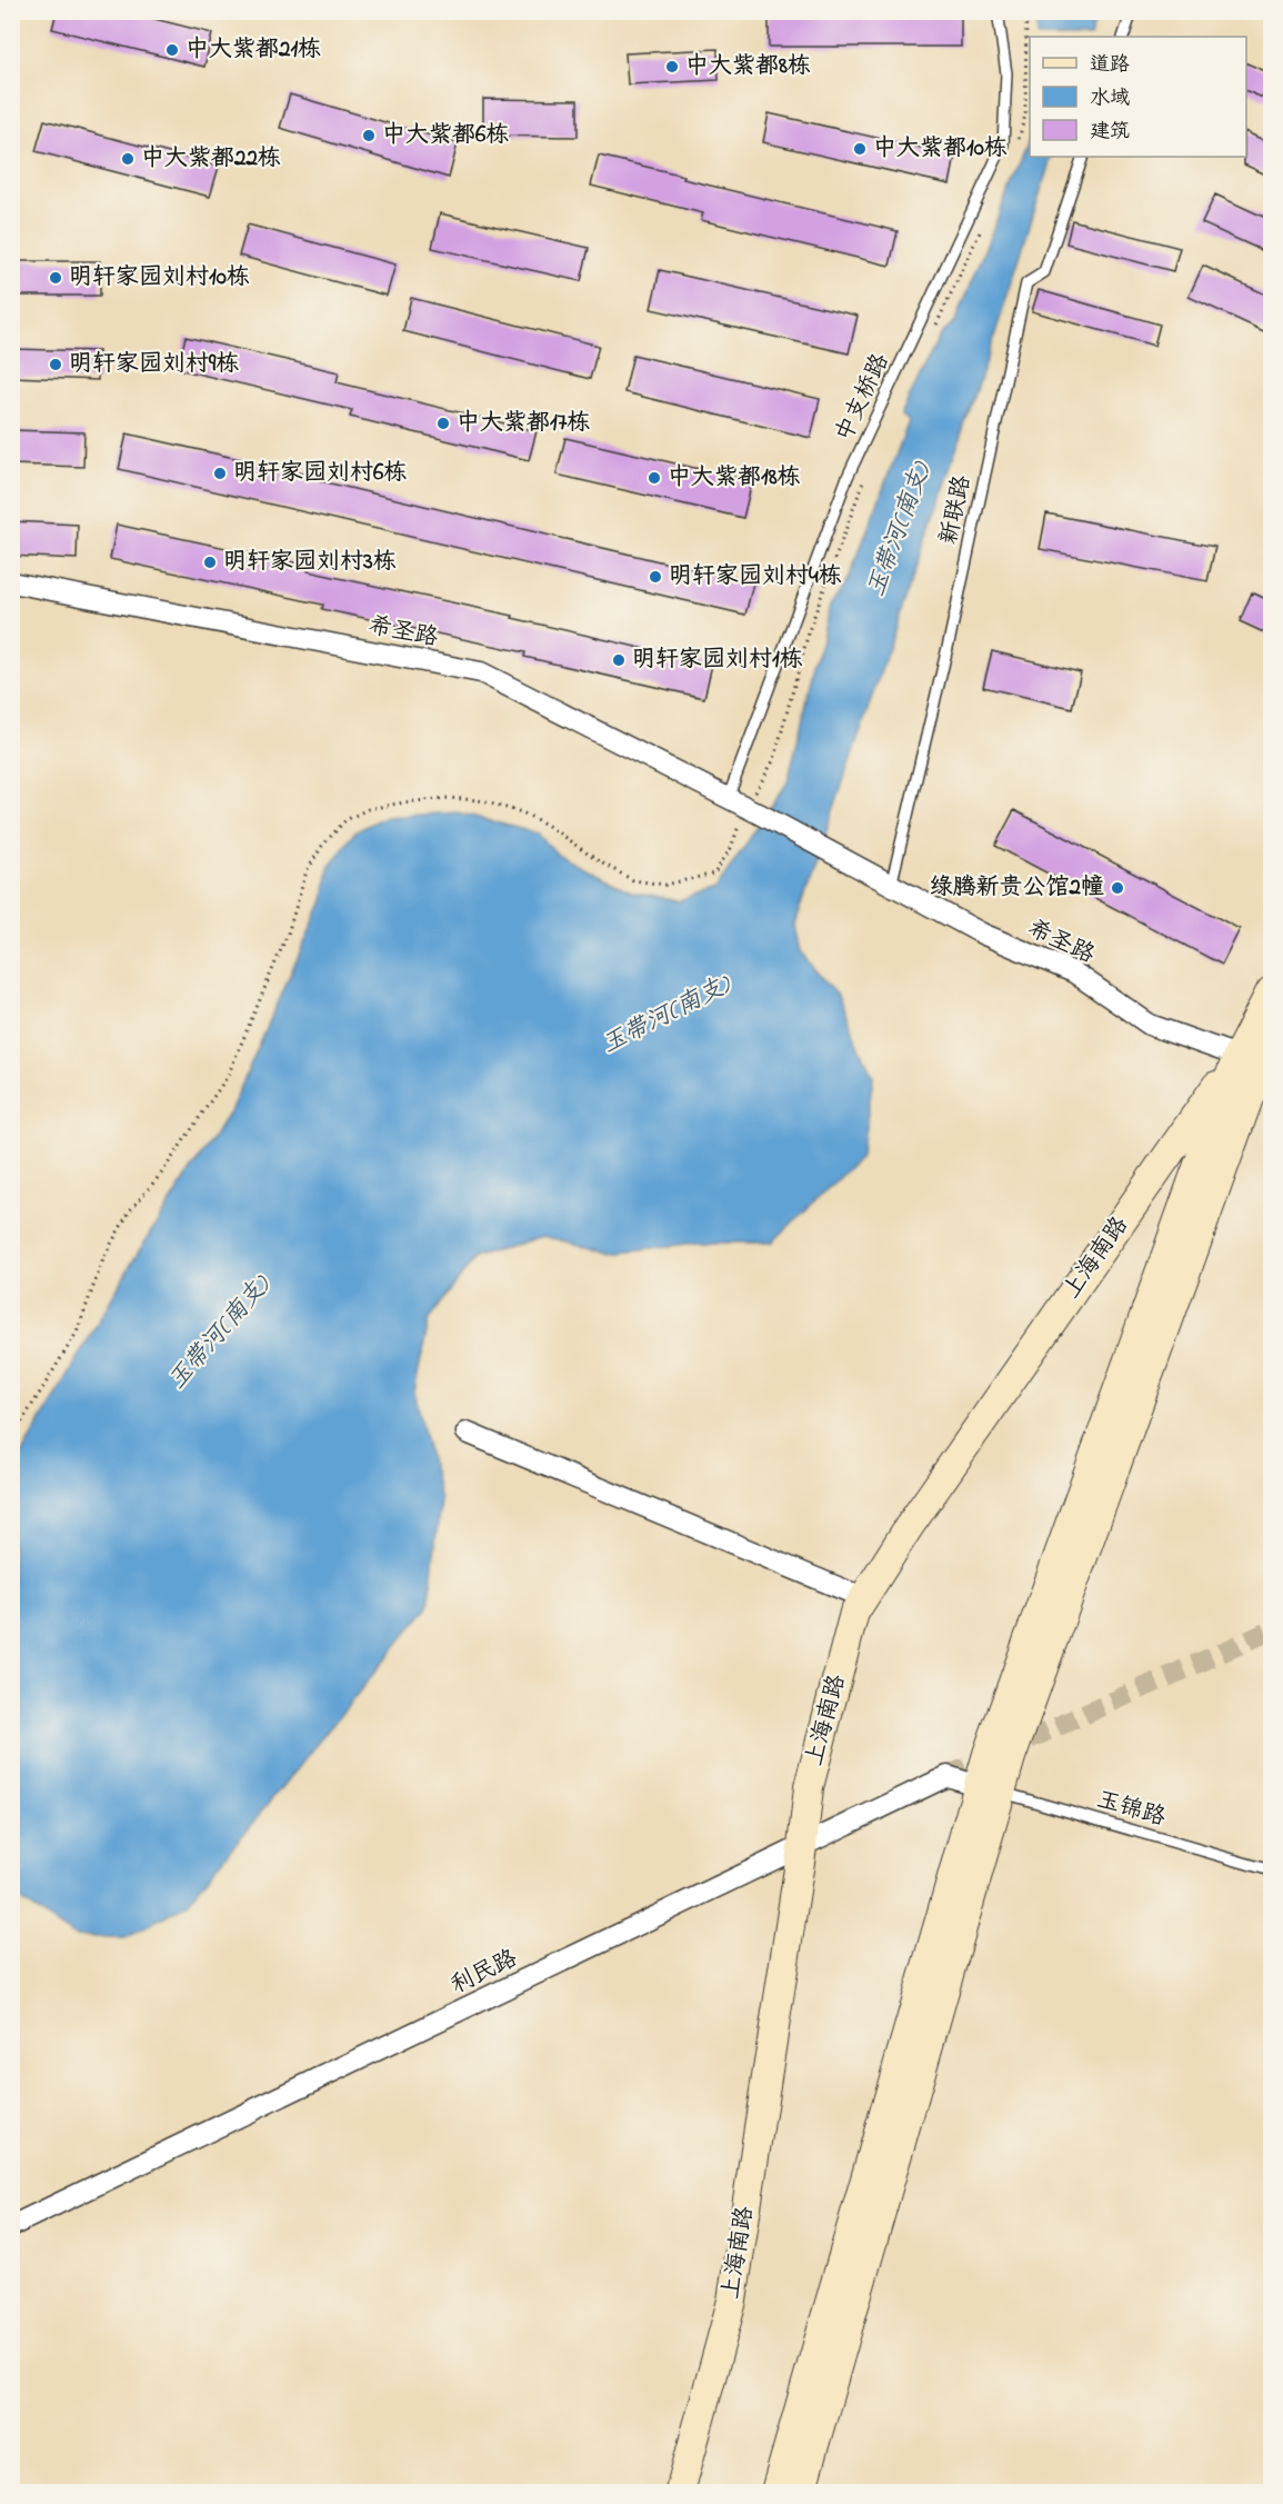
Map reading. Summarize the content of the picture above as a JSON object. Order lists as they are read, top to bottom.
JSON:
{
  "streets": {
    "main road": ["上海南路"],
    "street": ["希圣路", "利民路"],
    "lane": ["中支桥路", "新联路", "玉锦路"]
  },
  "crossings": [
    ["中支桥路", "希圣路"],
    ["新联路", "希圣路"],
    ["希圣路", "上海南路"],
    ["上海南路", "玉锦路"],
    ["上海南路", "利民路"],
    ["玉锦路", "利民路"]
  ],
  "water": ["玉带河(南支)"],
  "places": [
    "中大紫都21栋",
    "中大紫都8栋",
    "中大紫都6栋",
    "中大紫都10栋",
    "中大紫都22栋",
    "明轩家园刘村10栋",
    "明轩家园刘村9栋",
    "中大紫都17栋",
    "明轩家园刘村6栋",
    "中大紫都18栋",
    "明轩家园刘村3栋",
    "明轩家园刘村4栋",
    "明轩家园刘村1栋",
    "绿腾新贵公馆2幢"
  ],
  "legend": ["道路", "水域", "建筑"]
}
